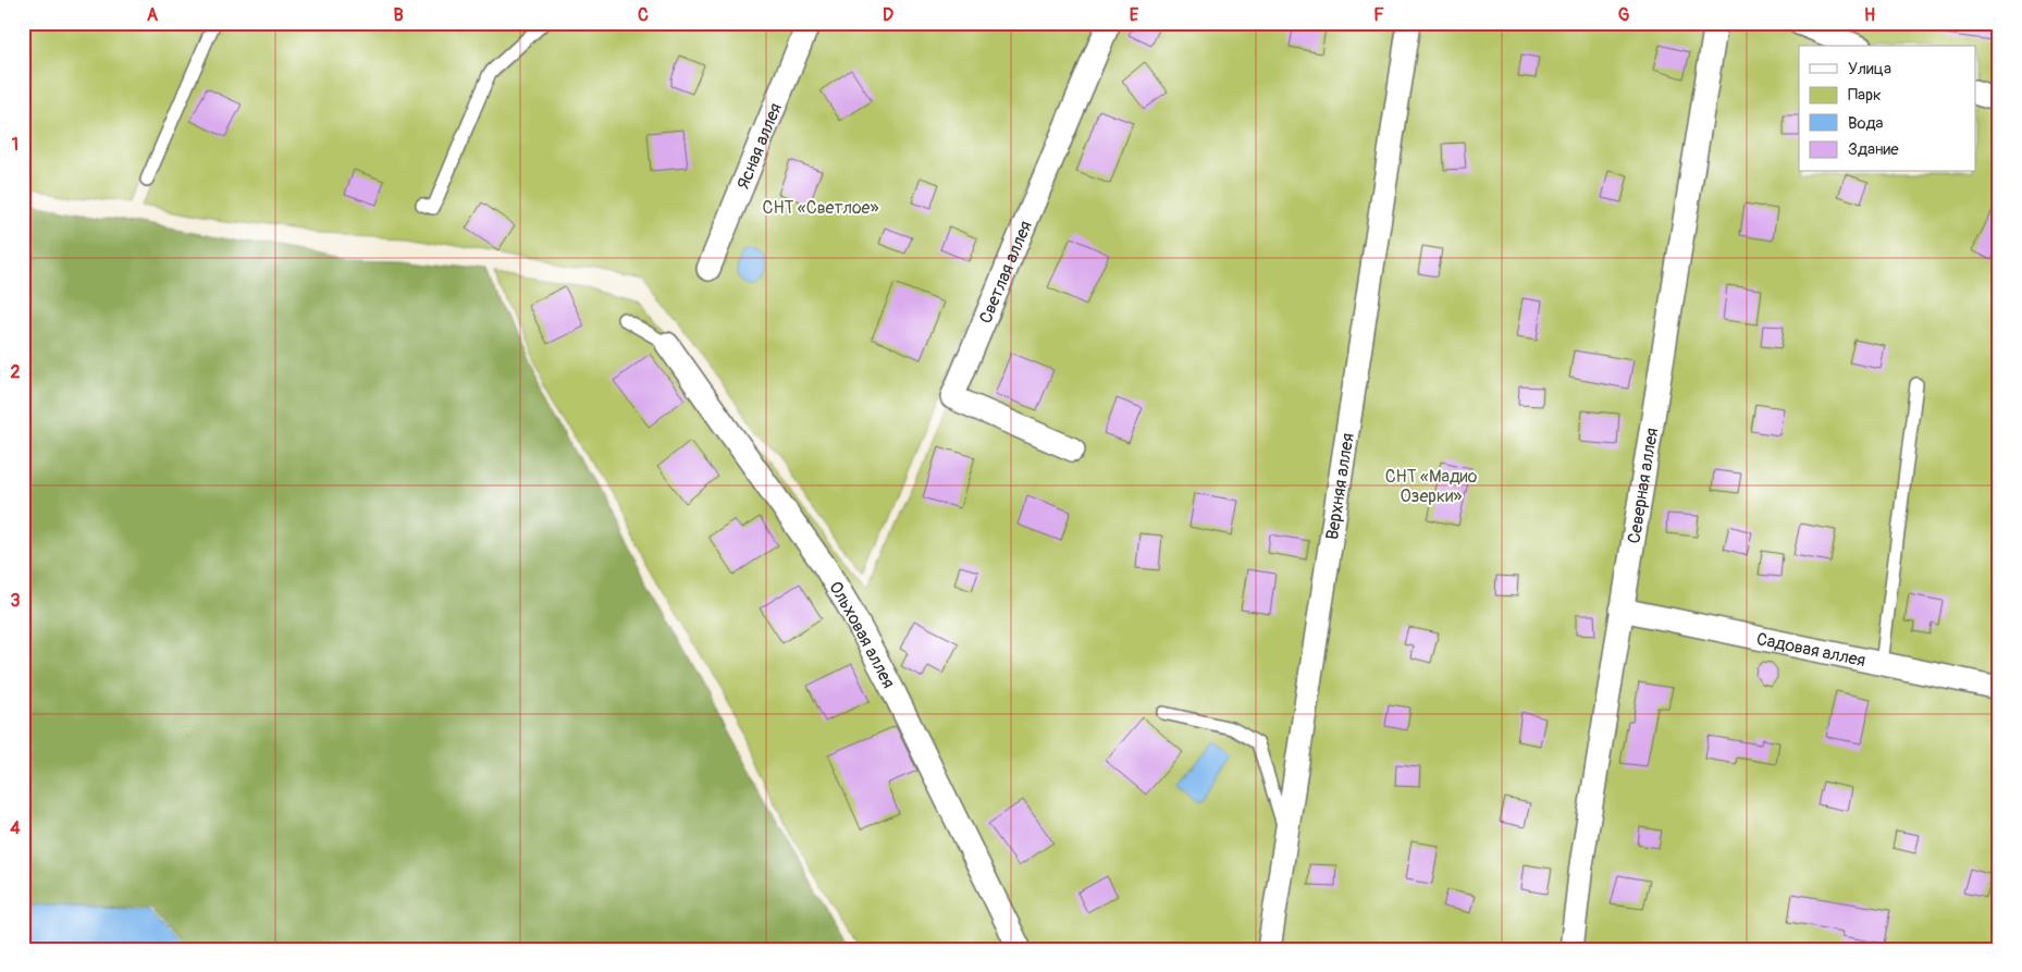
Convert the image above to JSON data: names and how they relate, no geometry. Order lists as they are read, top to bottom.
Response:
{
  "streets": {
    "street": [
      "Ясная аллея",
      "Светлая аллея",
      "Северная аллея",
      "Верхняя аллея",
      "Ольховая аллея",
      "Садовая аллея"
    ]
  },
  "crossings": [
    ["Северная аллея", "Садовая аллея"]
  ],
  "parks": ["СНТ «Светлое»", "СНТ «Мадио Озерки»"],
  "legend": [
    "Улица",
    "Парк",
    "Вода",
    "Здание"
  ],
  "grid": {
    "columns": [
      "A",
      "B",
      "C",
      "D",
      "E",
      "F",
      "G",
      "H"
    ],
    "rows": [
      "1",
      "2",
      "3",
      "4"
    ]
  }
}
